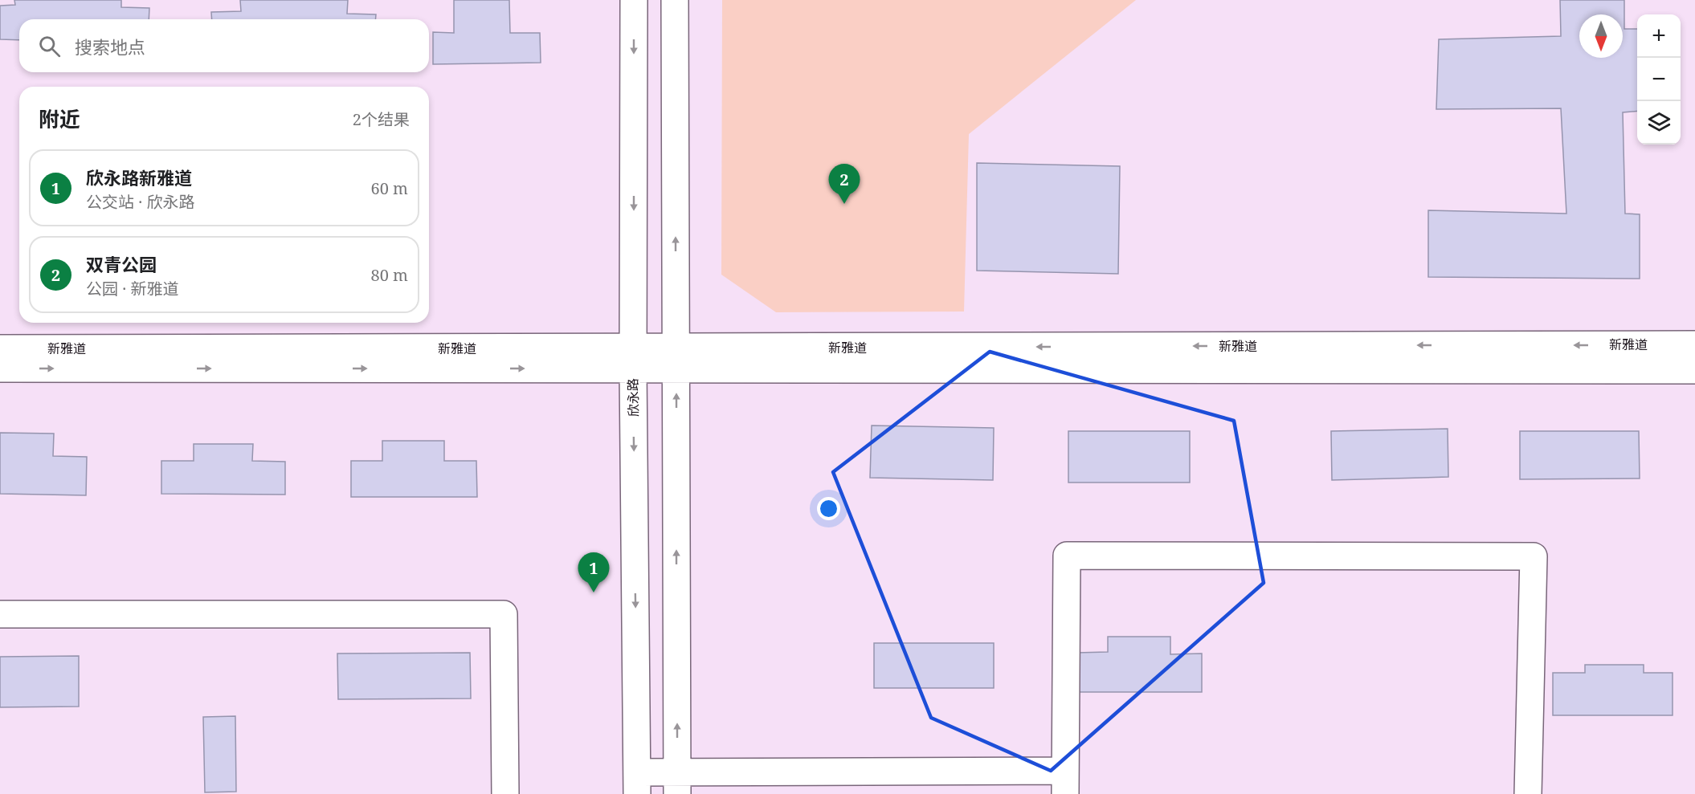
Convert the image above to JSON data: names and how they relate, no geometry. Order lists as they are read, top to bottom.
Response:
{
  "streets": {
    "street": ["新雅道", "欣永路"]
  },
  "crossings": [
    ["新雅道", "欣永路"]
  ],
  "north": "bottom",
  "page": {
    "map_buttons": ["+", "−"],
    "search": "搜索地点",
    "heading": ["附近", "2个结果"],
    "list": [
      {
        "mark": "1",
        "name": "欣永路新雅道",
        "note": "公交站 · 欣永路",
        "value": "60 m"
      },
      {
        "mark": "2",
        "name": "双青公园",
        "note": "公园 · 新雅道",
        "value": "80 m"
      }
    ],
    "pins": ["2", "1"]
  }
}
